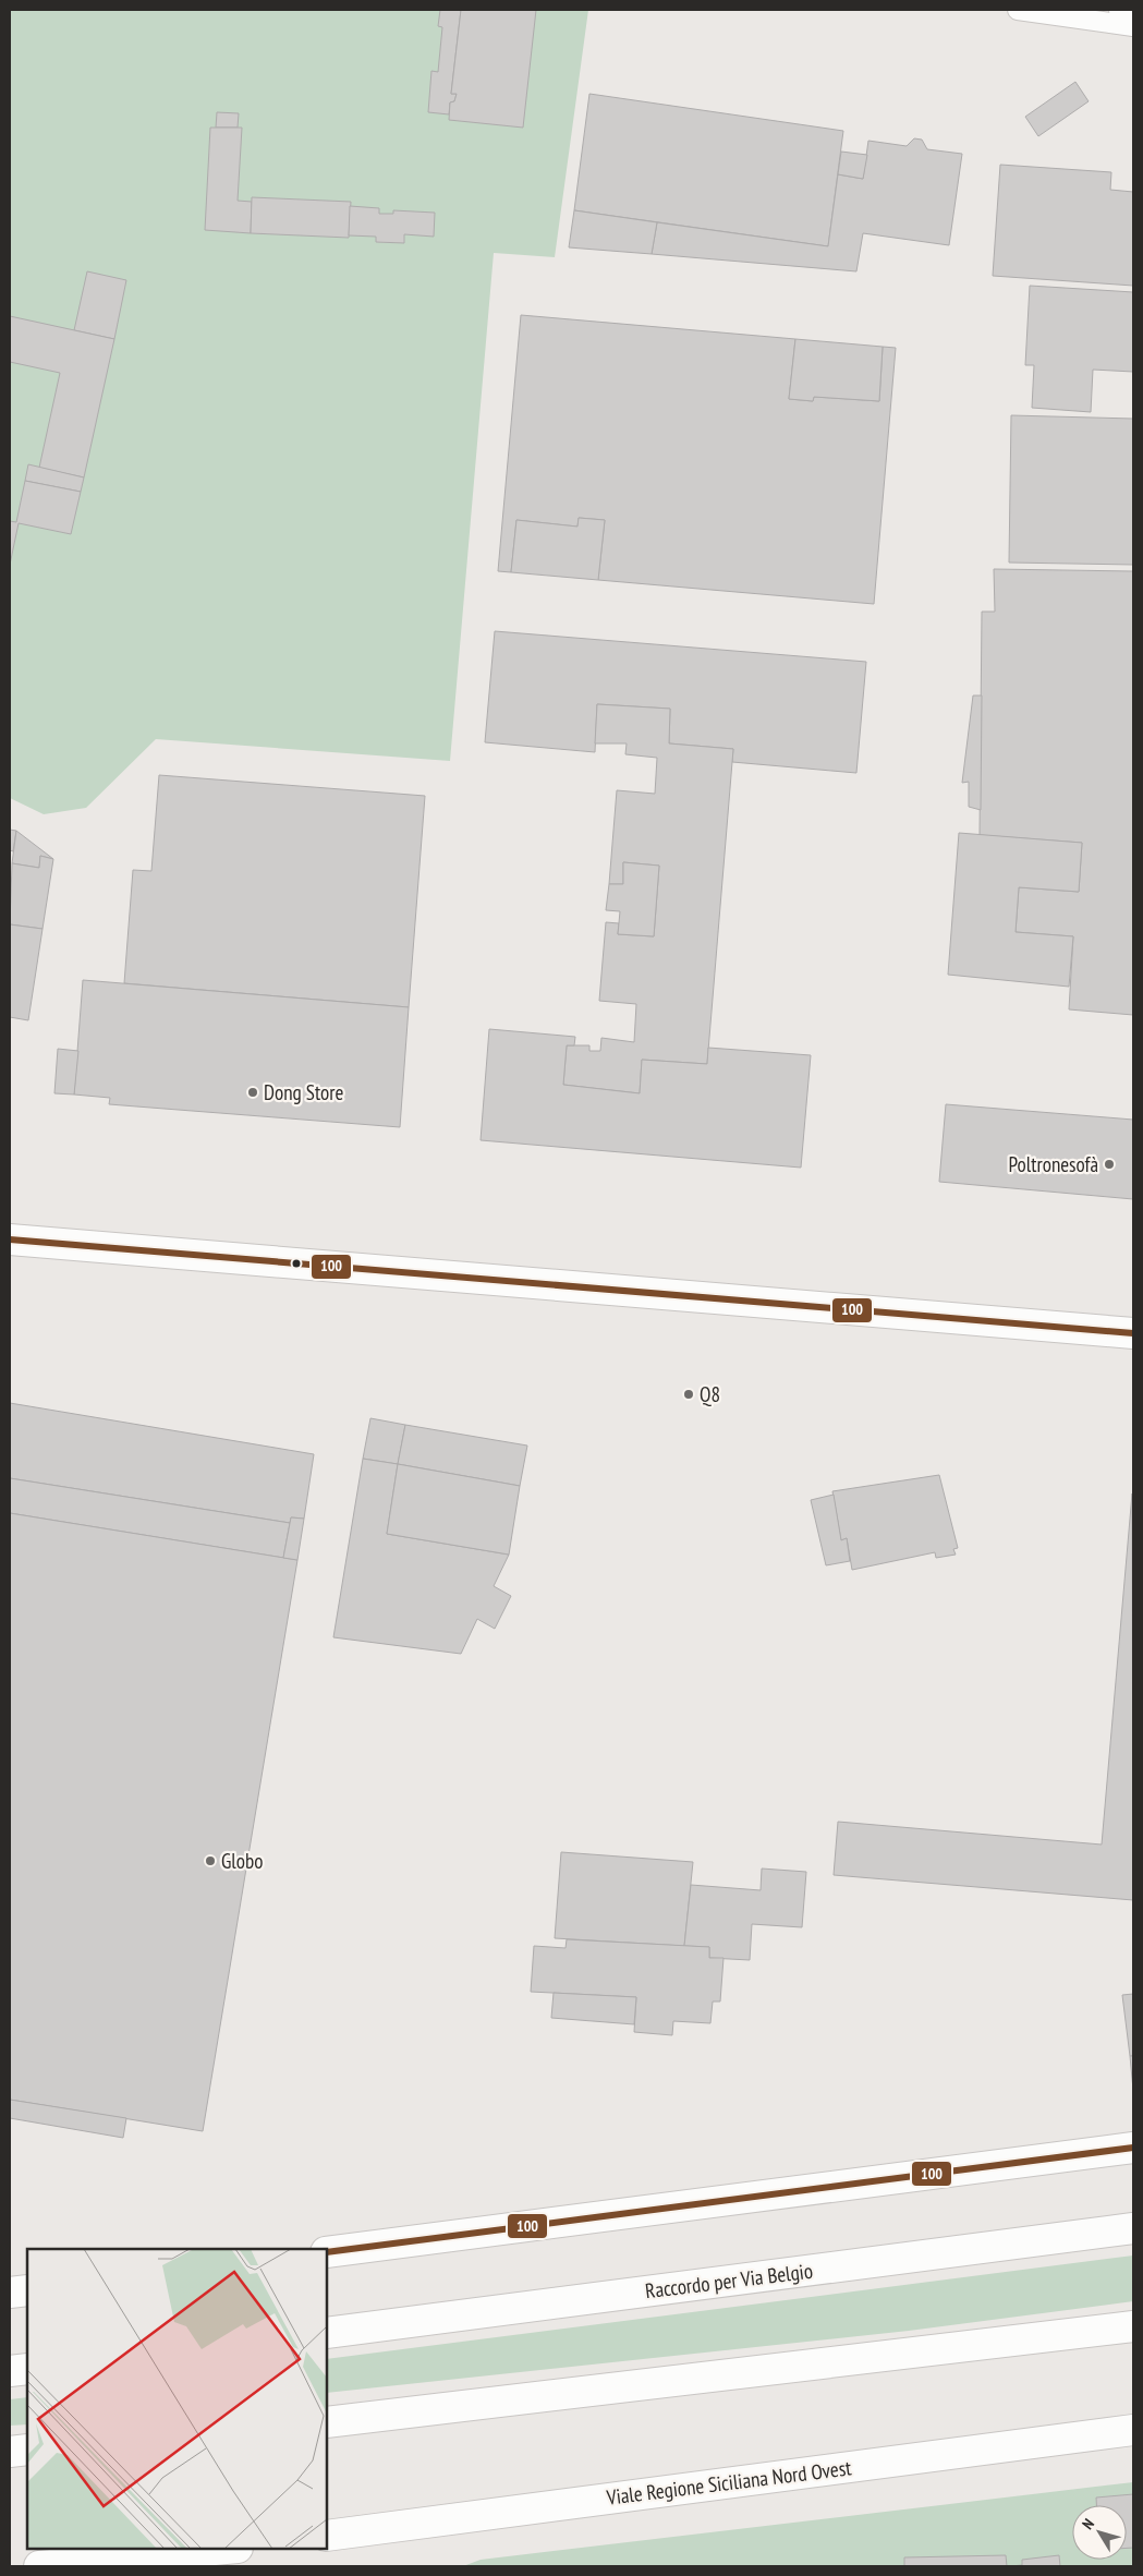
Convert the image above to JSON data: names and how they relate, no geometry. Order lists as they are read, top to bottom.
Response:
{
  "streets": {
    "main road": ["Raccordo per Via Belgio", "Viale Regione Siciliana Nord Ovest"]
  },
  "places": [
    "Dong Store",
    "Poltronesofà",
    "Q8",
    "Globo"
  ],
  "lines": ["transit line 100"],
  "north": "top left"
}
